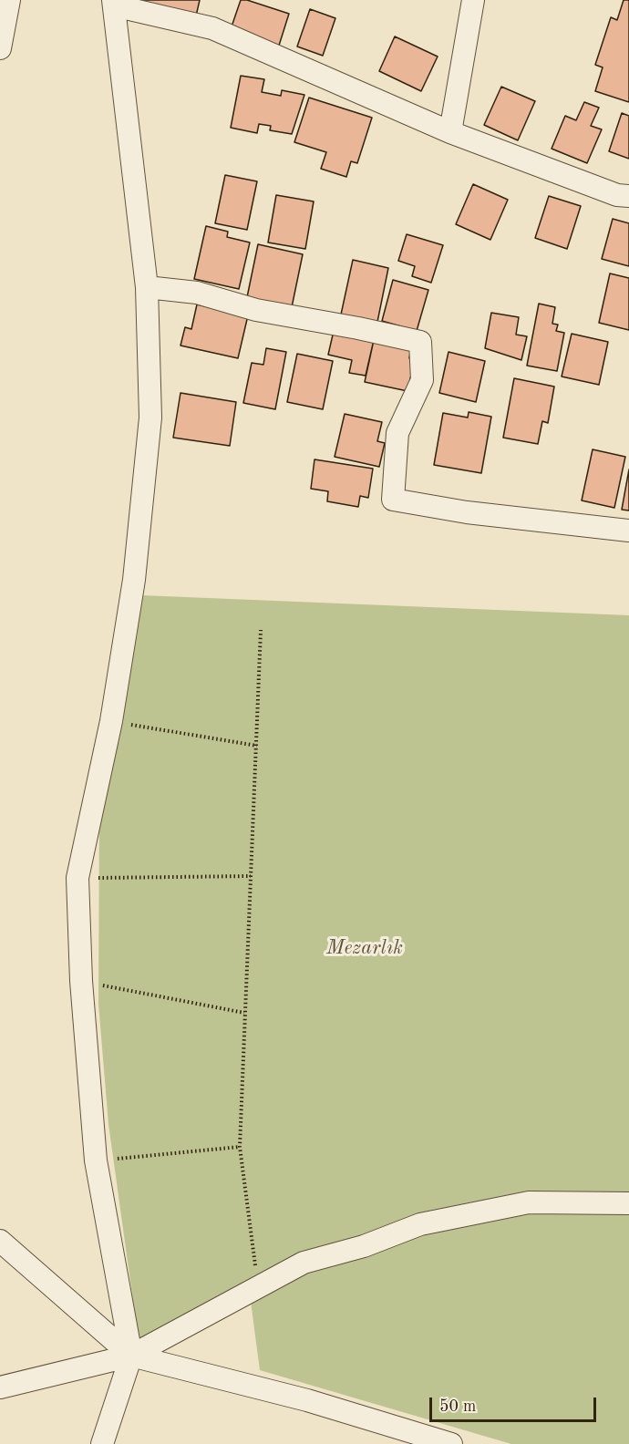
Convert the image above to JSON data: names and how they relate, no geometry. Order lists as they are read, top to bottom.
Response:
{
  "parks": ["Mezarlık"],
  "scale_bar": "50 m"
}
